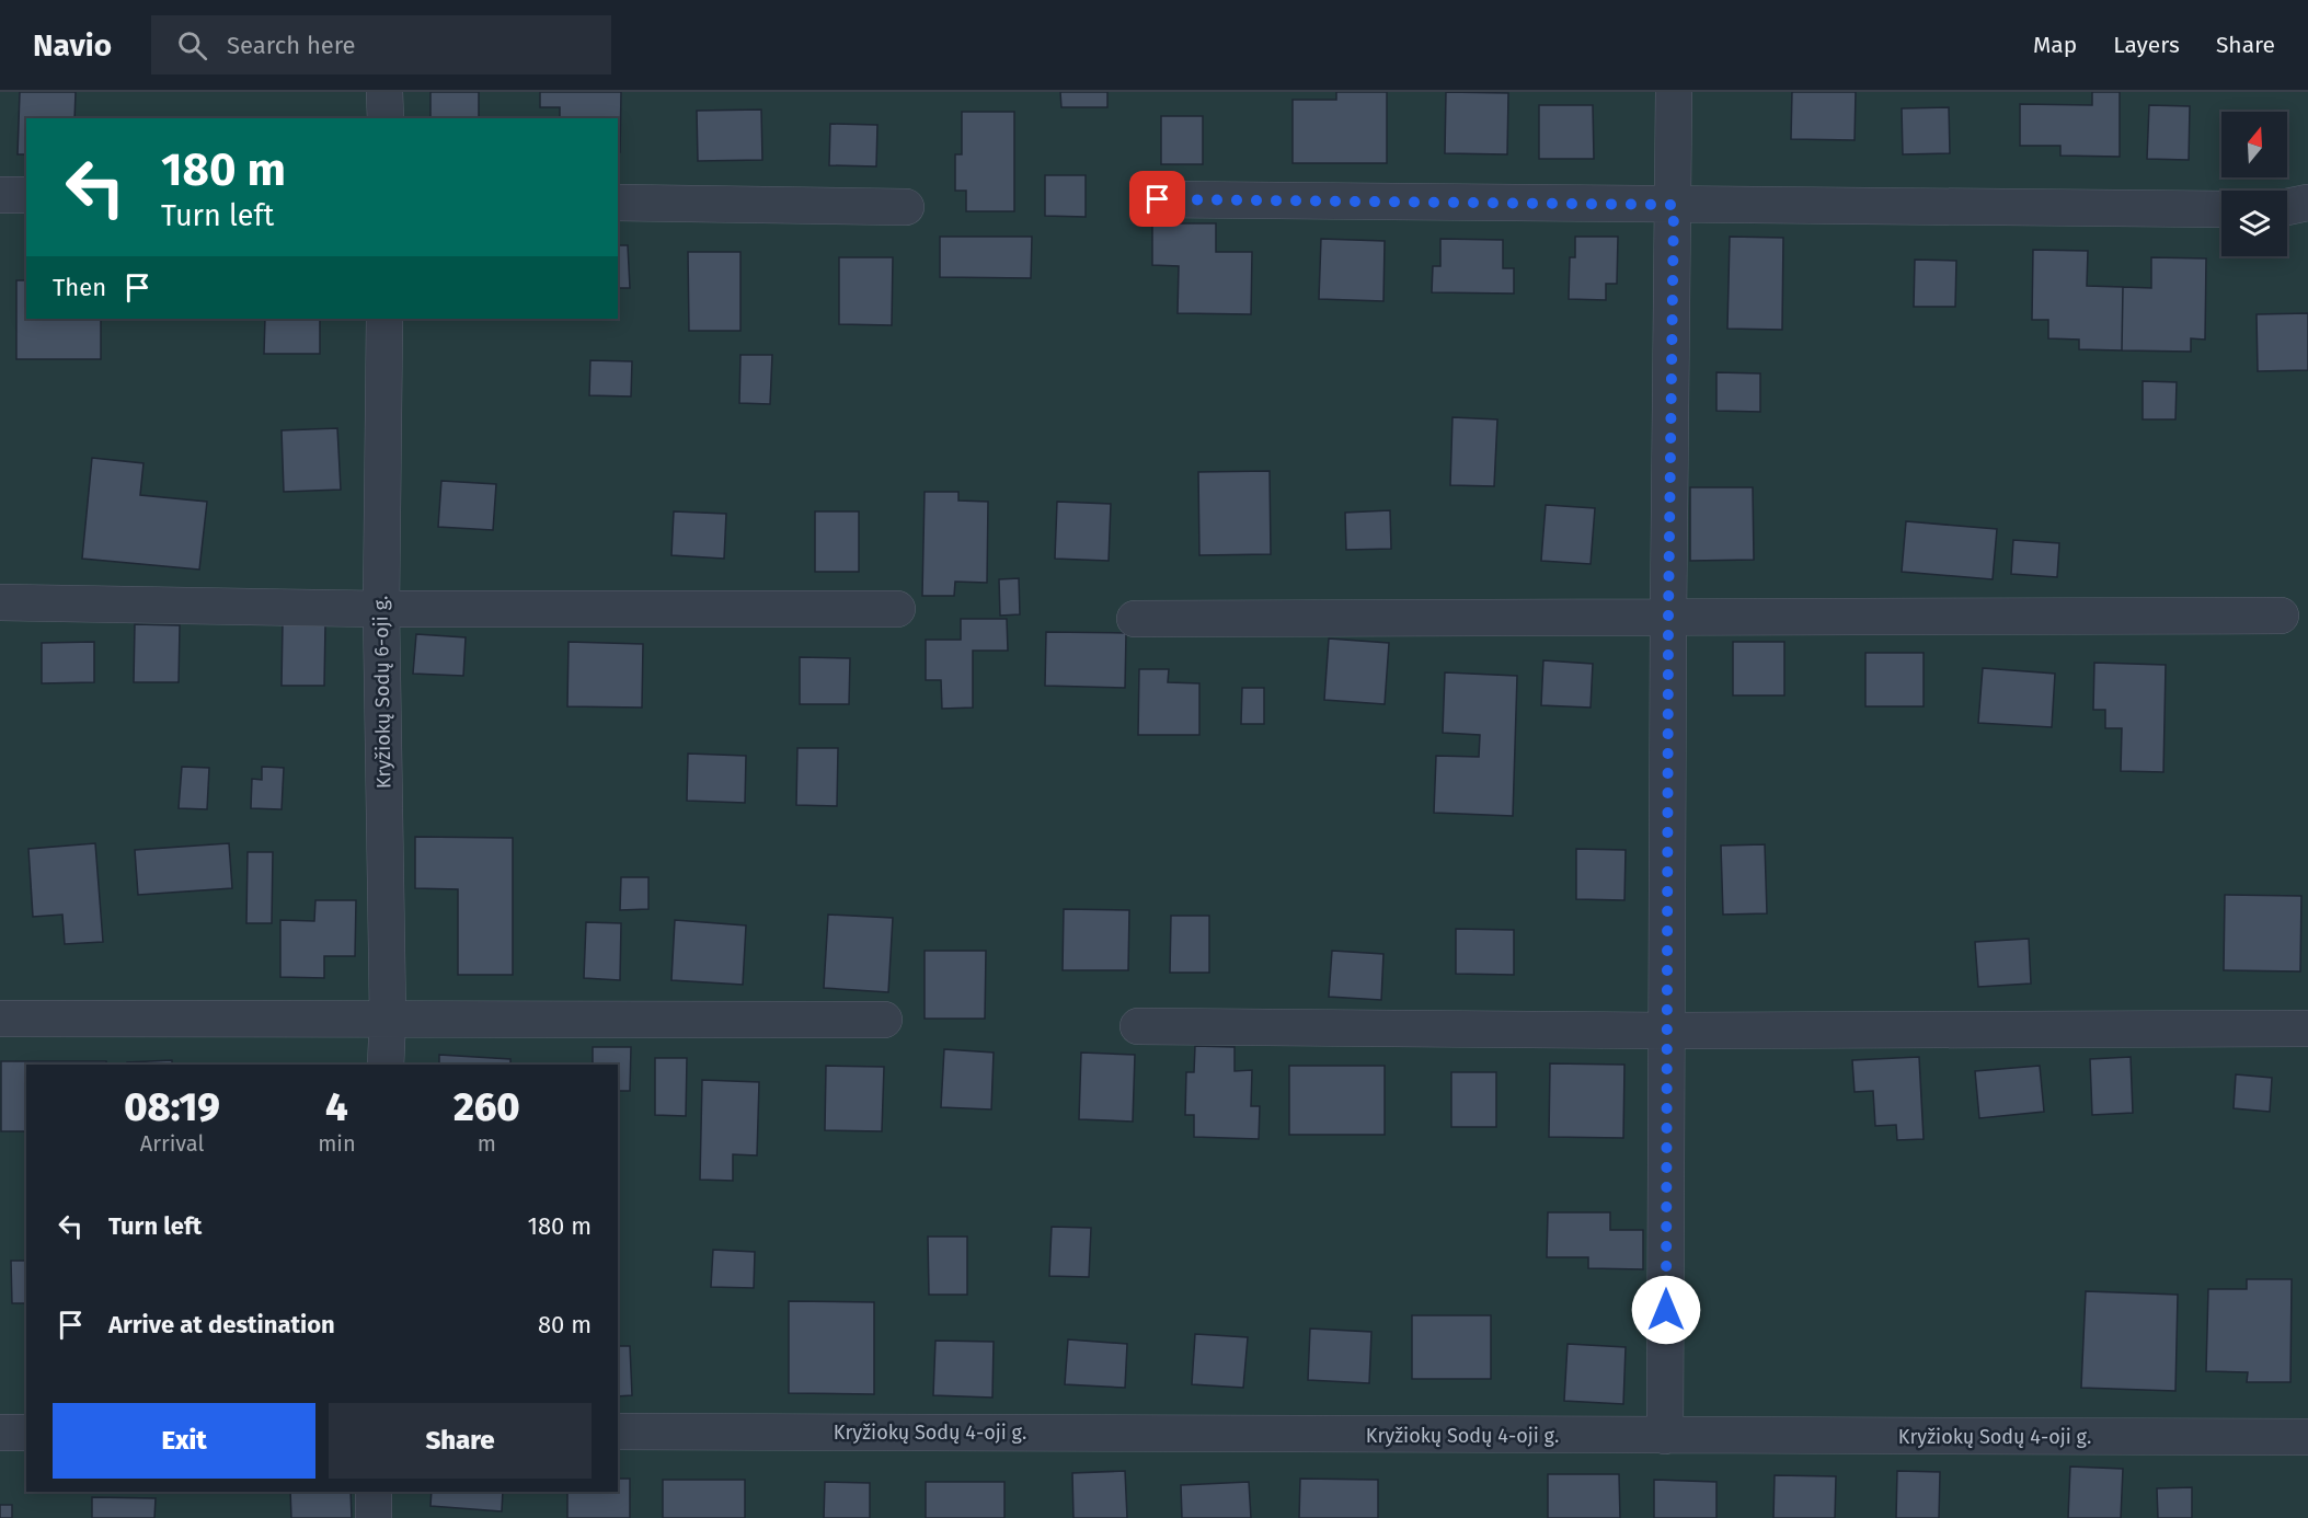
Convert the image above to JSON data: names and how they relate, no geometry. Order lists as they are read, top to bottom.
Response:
{
  "streets": {
    "street": ["Kryžiokų Sodų 6-oji g.", "Kryžiokų Sodų 4-oji g."]
  },
  "north": "top",
  "page": {
    "header": "Navio",
    "search": "Search here",
    "nav": ["Map", "Layers", "Share"],
    "turn": ["180 m", "Turn left"],
    "then": "Then",
    "eta": [
      "08:19",
      "Arrival",
      "4",
      "min",
      "260",
      "m"
    ],
    "list": [
      {
        "name": "Turn left",
        "value": "180 m"
      },
      {
        "name": "Arrive at destination",
        "value": "80 m"
      }
    ],
    "buttons": ["Exit", "Share"]
  }
}
